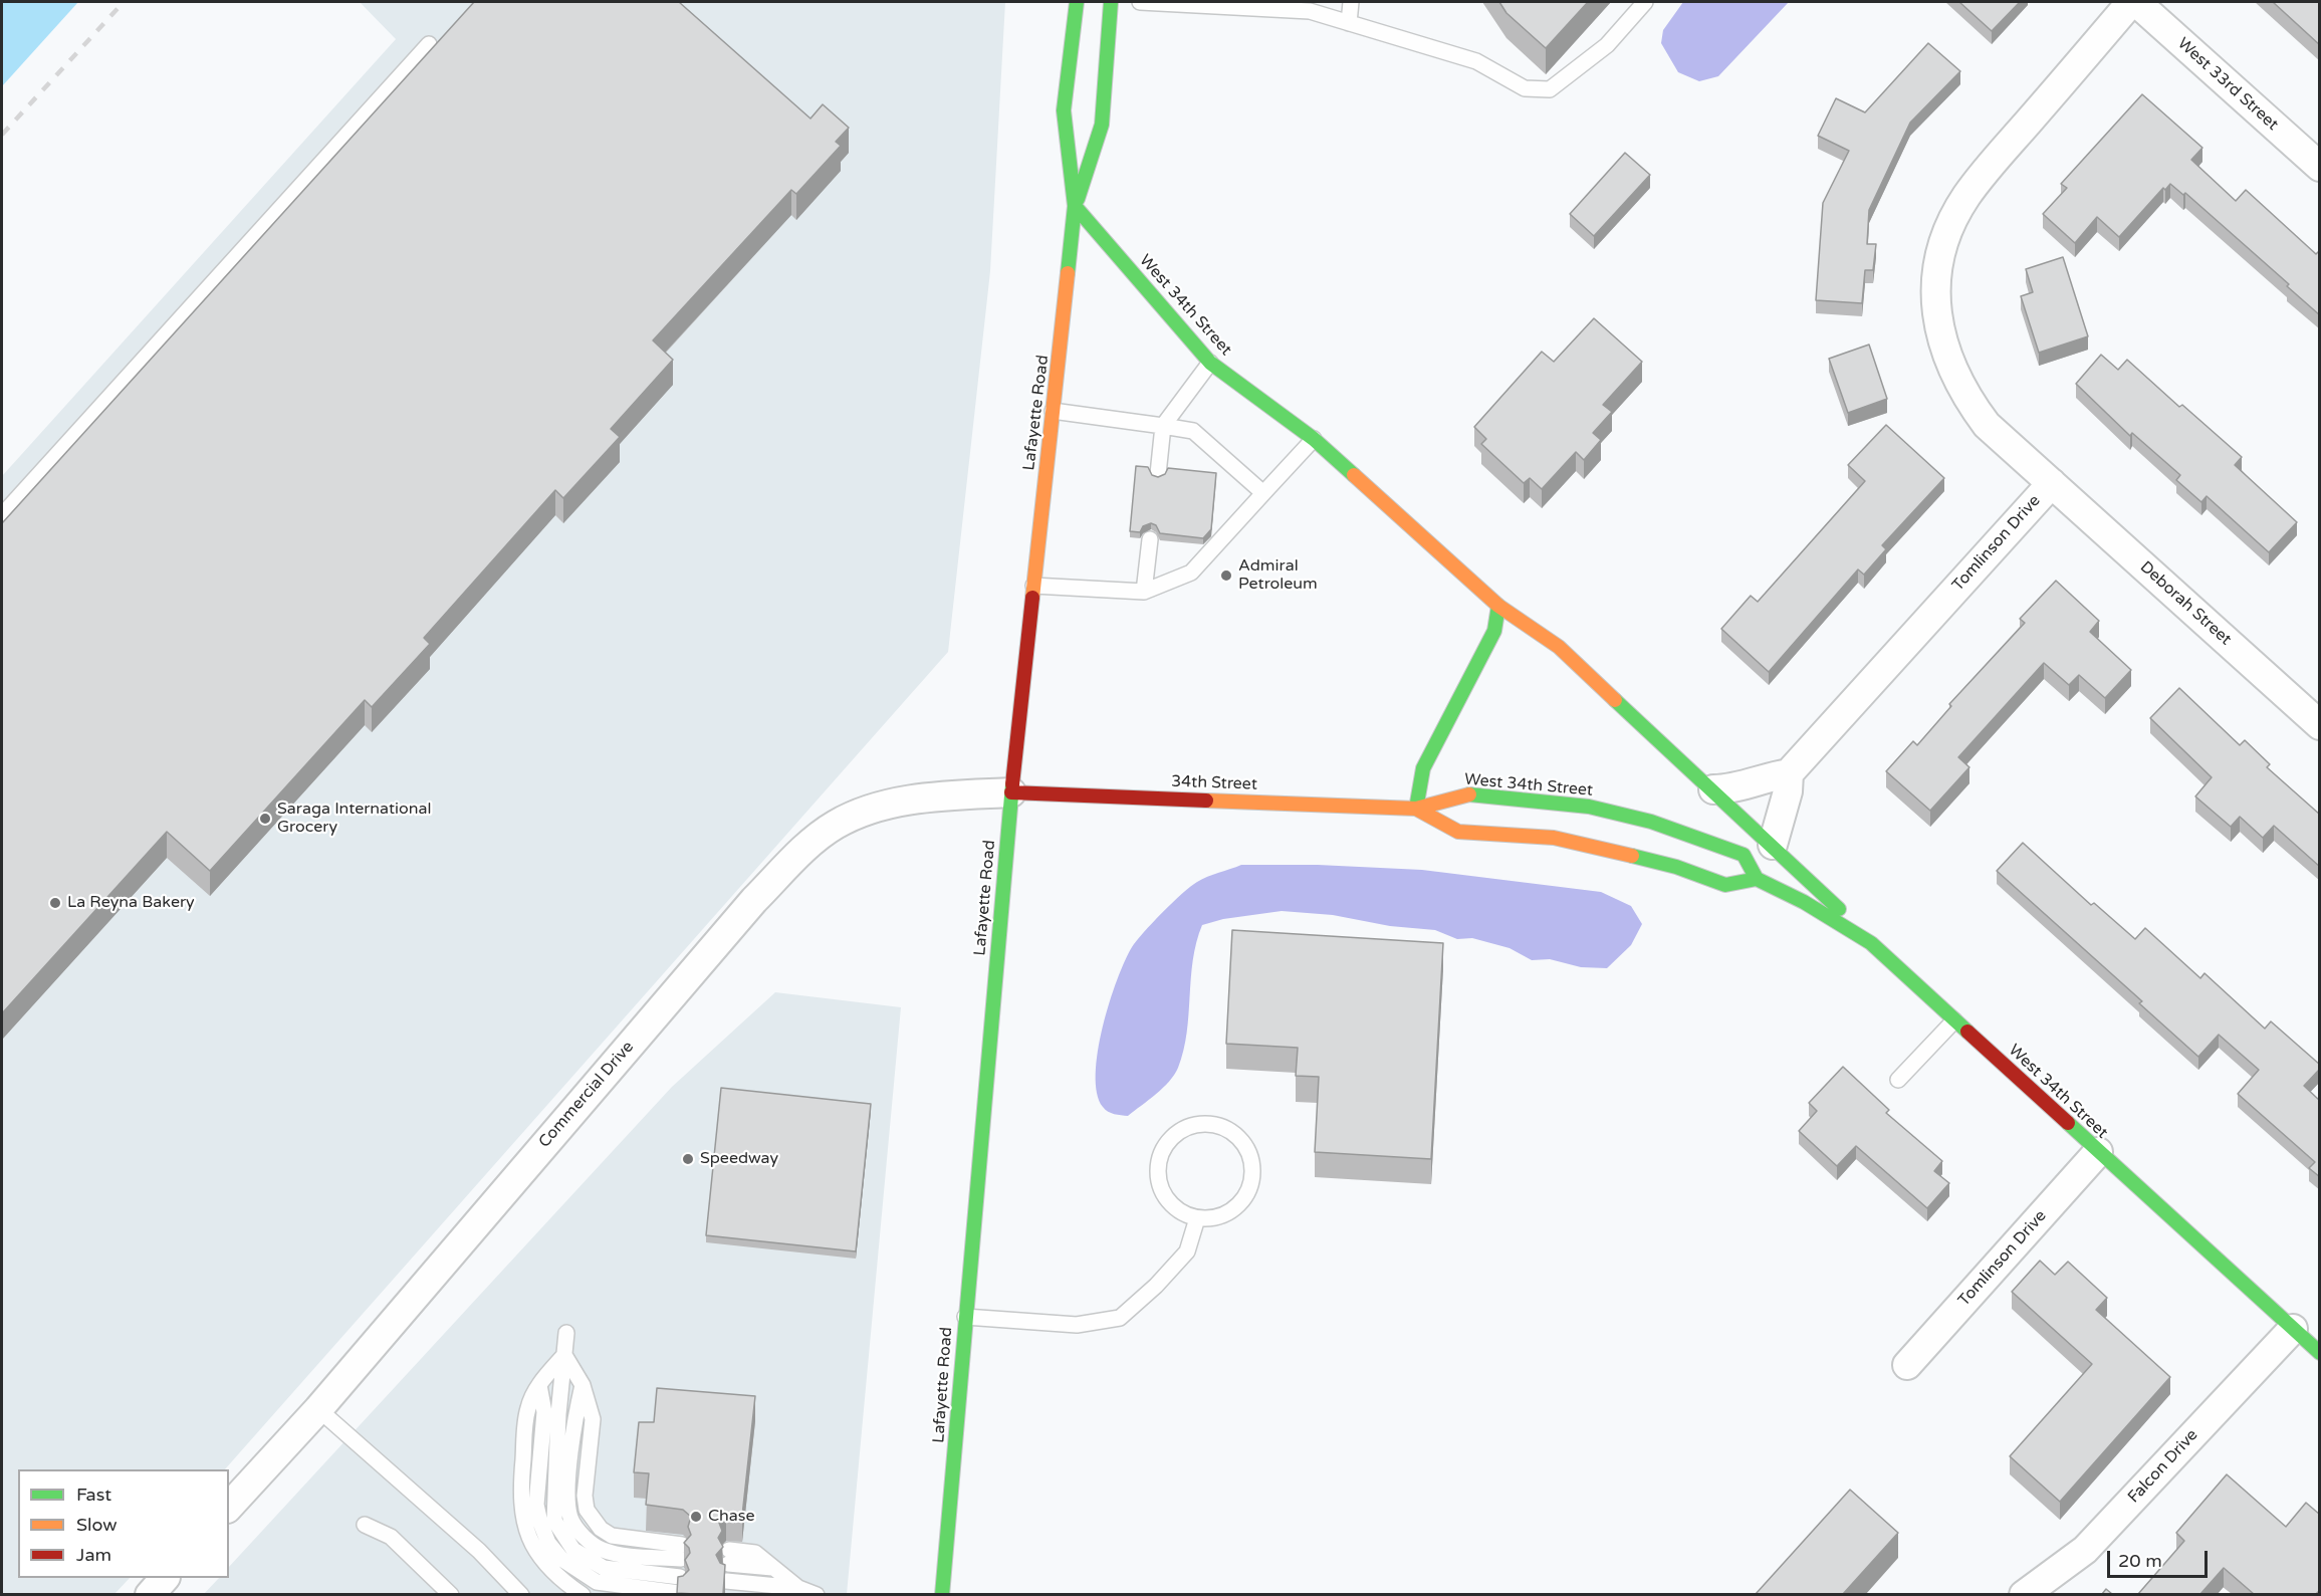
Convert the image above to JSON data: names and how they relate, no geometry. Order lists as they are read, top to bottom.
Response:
{
  "streets": {
    "street": [
      "West 33rd Street",
      "West 34th Street",
      "Lafayette Road",
      "Tomlinson Drive",
      "Deborah Street",
      "34th Street",
      "Commercial Drive",
      "Falcon Drive"
    ]
  },
  "crossings": [
    ["West 33rd Street", "Tomlinson Drive"],
    ["West 34th Street", "Lafayette Road"],
    ["West 34th Street", "Tomlinson Drive"],
    ["West 34th Street", "34th Street"],
    ["West 34th Street", "Falcon Drive"],
    ["Lafayette Road", "34th Street"],
    ["Lafayette Road", "Commercial Drive"],
    ["Tomlinson Drive", "Deborah Street"],
    ["34th Street", "Commercial Drive"]
  ],
  "places": [
    "Admiral Petroleum",
    "Saraga International Grocery",
    "La Reyna Bakery",
    "Speedway",
    "Chase"
  ],
  "legend": ["Fast", "Slow", "Jam"],
  "scale_bar": "20 m"
}
